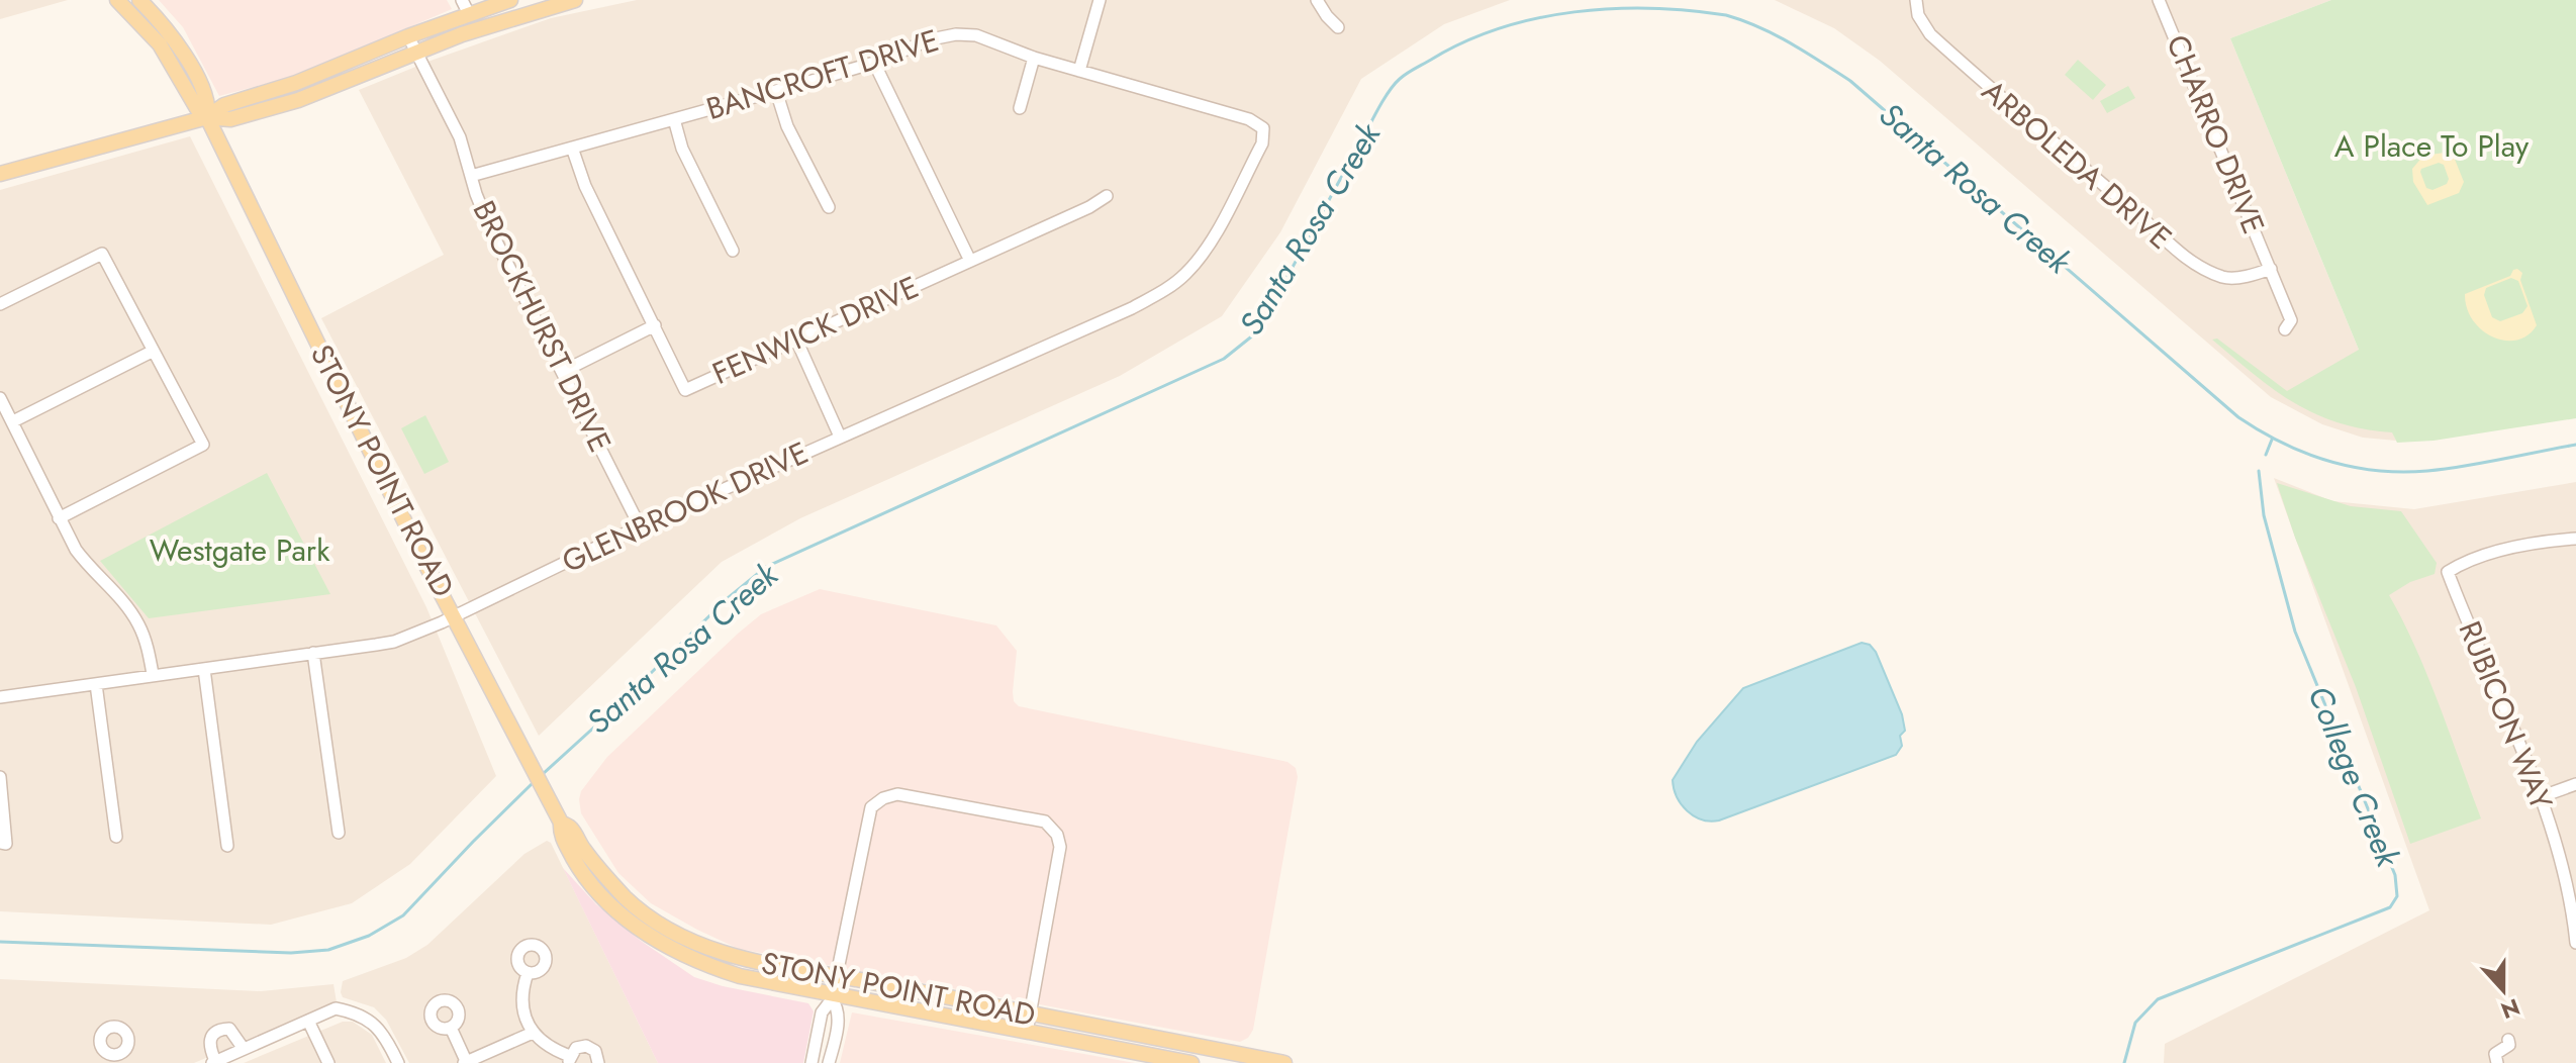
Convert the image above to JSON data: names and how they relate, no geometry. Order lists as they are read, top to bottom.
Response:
{
  "streets": {
    "main road": ["STONY POINT ROAD"],
    "street": [
      "BANCROFT DRIVE",
      "CHARRO DRIVE",
      "ARBOLEDA DRIVE",
      "BROCKHURST DRIVE",
      "FENWICK DRIVE",
      "GLENBROOK DRIVE",
      "RUBICON WAY"
    ]
  },
  "crossings": [
    ["BANCROFT DRIVE", "BROCKHURST DRIVE"],
    ["BANCROFT DRIVE", "FENWICK DRIVE"],
    ["BANCROFT DRIVE", "GLENBROOK DRIVE"],
    ["CHARRO DRIVE", "ARBOLEDA DRIVE"],
    ["BROCKHURST DRIVE", "GLENBROOK DRIVE"],
    ["STONY POINT ROAD", "GLENBROOK DRIVE"]
  ],
  "water": ["Santa Rosa Creek", "College Creek"],
  "parks": ["A Place To Play", "Westgate Park"],
  "north": "bottom"
}
